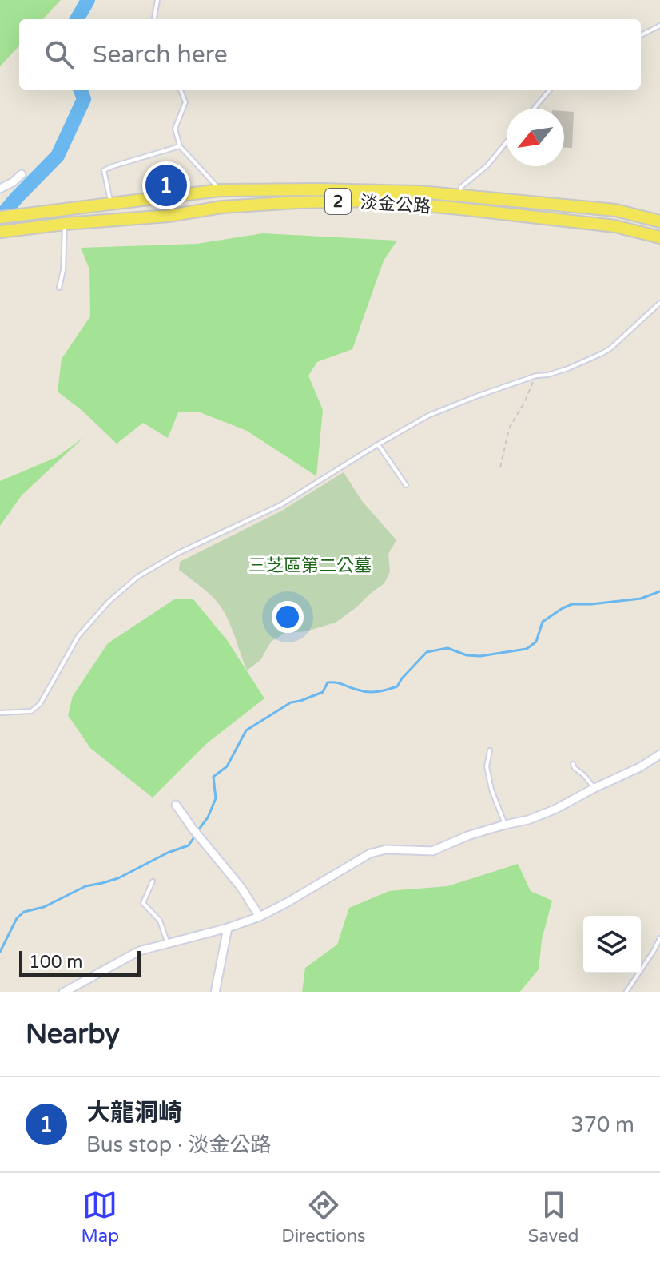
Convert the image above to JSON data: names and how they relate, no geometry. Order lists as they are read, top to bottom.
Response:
{
  "streets": {
    "main road": ["2", "淡金公路"]
  },
  "parks": ["三芝區第二公墓"],
  "scale_bar": "100 m",
  "north": "bottom left",
  "page": {
    "search": "Search here",
    "pins": "1",
    "scale": "100 m",
    "heading": "Nearby",
    "list": [
      {
        "mark": "1",
        "name": "大龍洞崎",
        "note": "Bus stop · 淡金公路",
        "value": "370 m"
      }
    ],
    "nav": ["Map", "Directions", "Saved"]
  }
}
